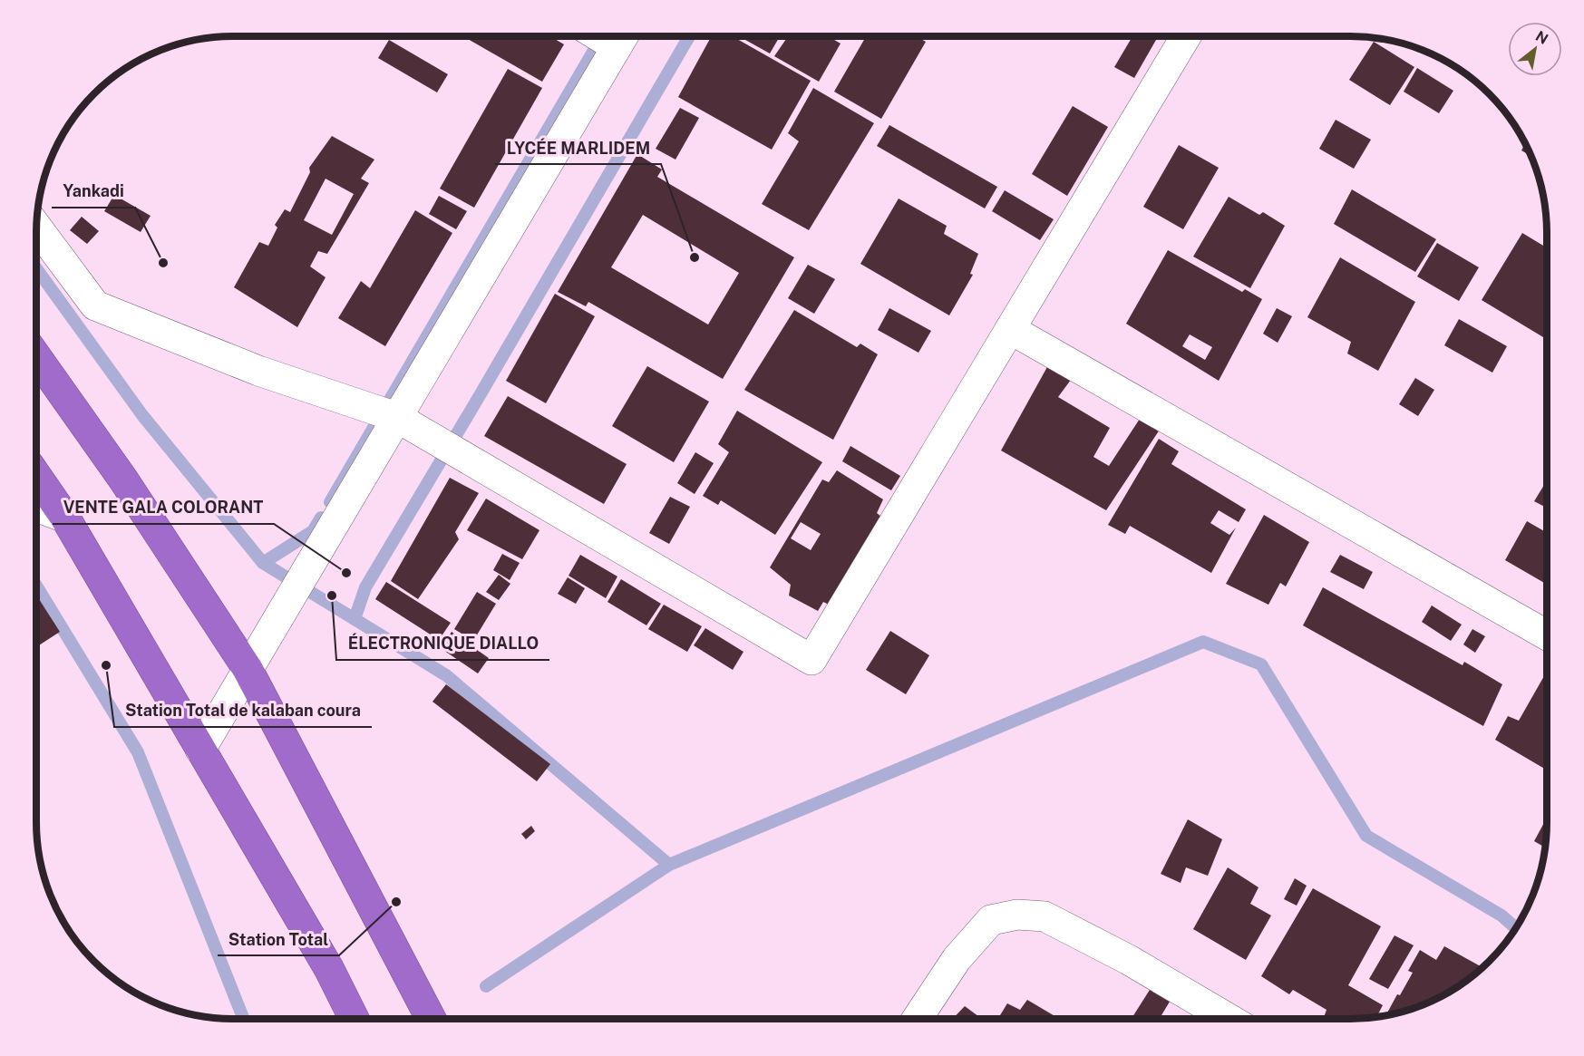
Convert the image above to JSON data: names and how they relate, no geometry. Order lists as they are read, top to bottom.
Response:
{
  "places": [
    "LYCÉE MARLIDEM",
    "Yankadi",
    "VENTE GALA COLORANT",
    "ÉLECTRONIQUE DIALLO",
    "Station Total de kalaban coura",
    "Station Total"
  ],
  "north": "top right"
}
